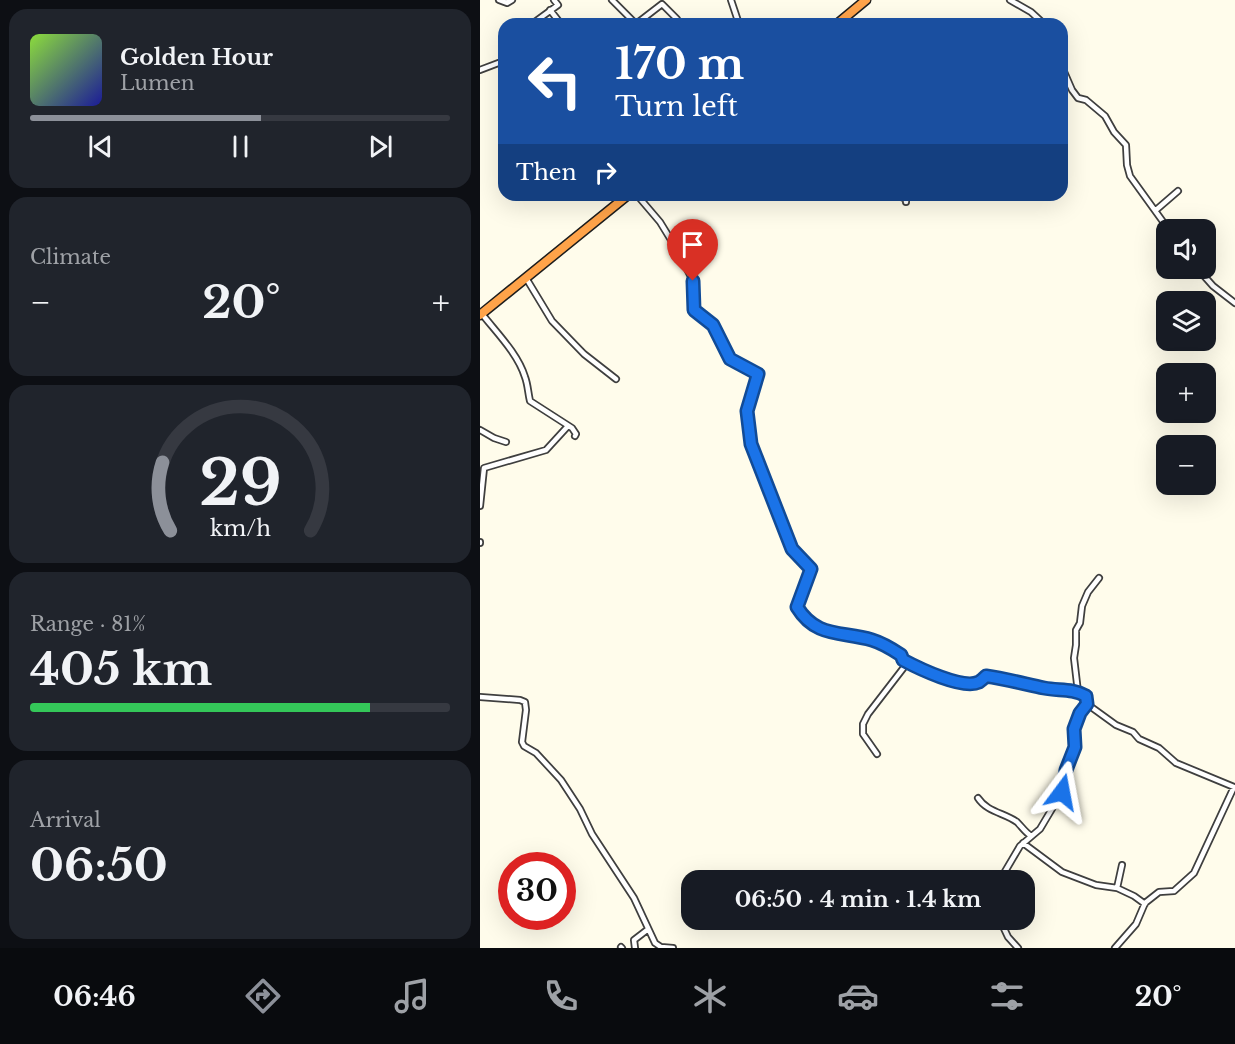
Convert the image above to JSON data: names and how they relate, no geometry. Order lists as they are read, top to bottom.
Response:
{
  "page": {
    "turn": ["170 m", "Turn left"],
    "song": ["Golden Hour", "Lumen"],
    "then": "Then",
    "tile": [
      "Climate",
      ["Range · 81%", "405 km"],
      ["Arrival", "06:50"]
    ],
    "map_buttons": ["+", "−"],
    "heat": ["−", "20°", "+"],
    "limit": "30",
    "trip": "06:50 · 4 min · 1.4 km",
    "tabs": ["06:46", "20°"],
    "gauge": ["29", "km/h"]
  }
}
